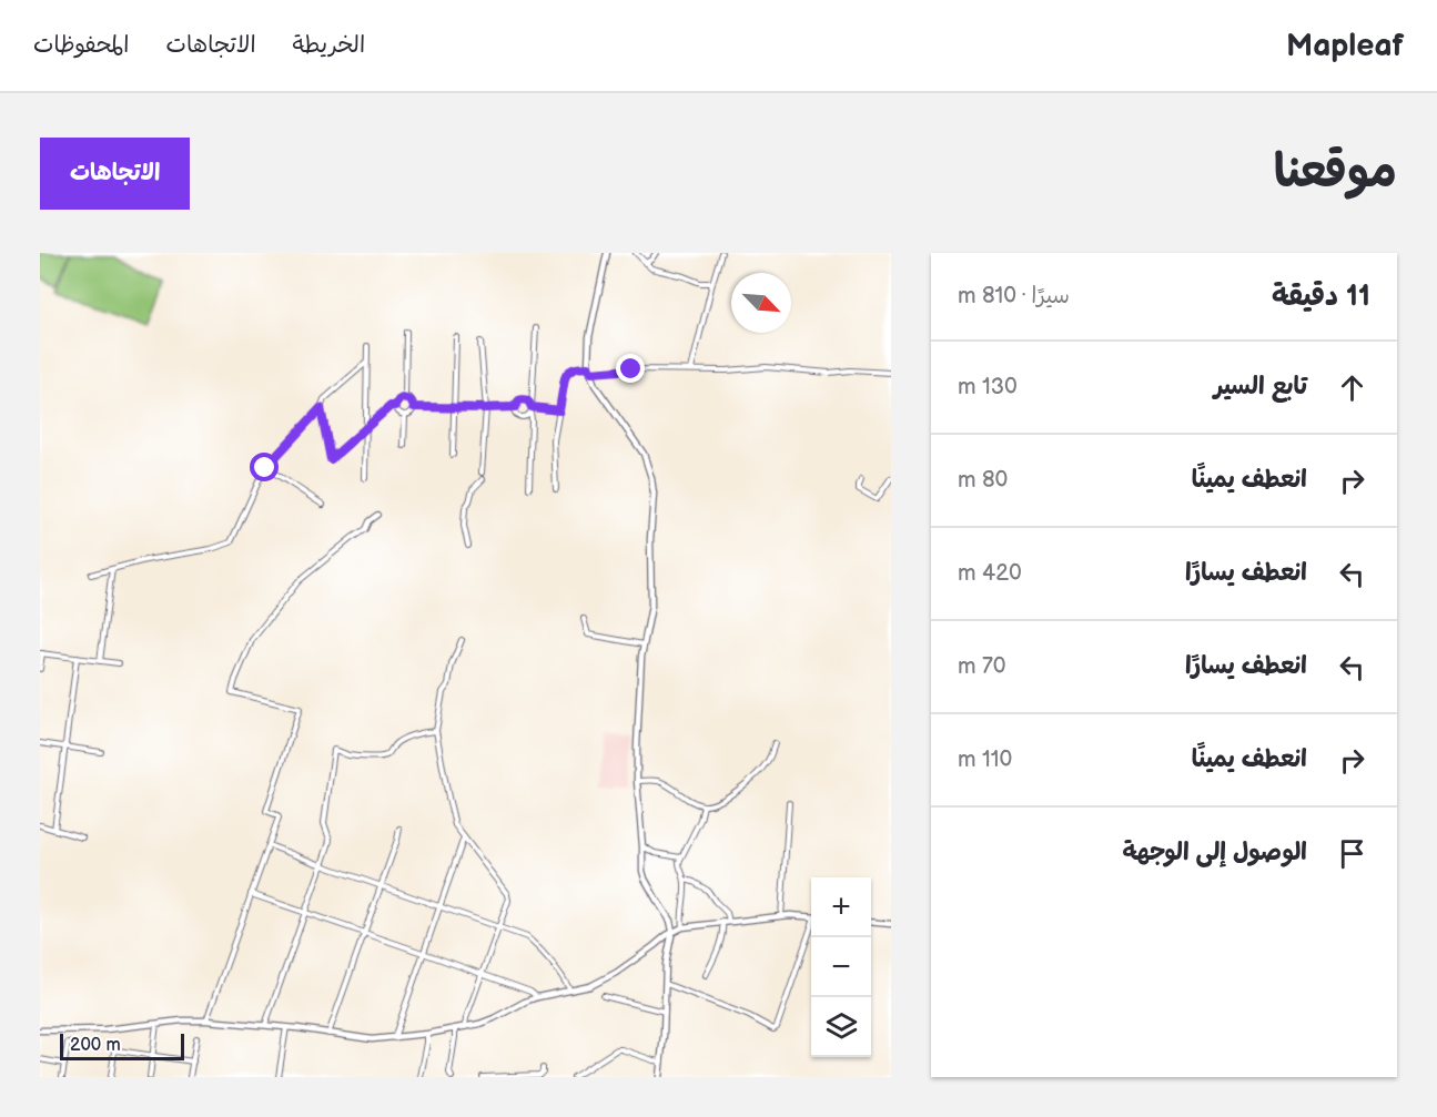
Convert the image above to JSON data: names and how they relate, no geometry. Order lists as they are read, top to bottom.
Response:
{
  "scale_bar": "200 m",
  "north": "bottom right",
  "page": {
    "header": "Mapleaf",
    "nav": ["الخريطة", "الاتجاهات", "المحفوظات"],
    "title": "موقعنا",
    "buttons": "الاتجاهات",
    "heading": ["11 دقيقة", "سيرًا · 810 m"],
    "list": [
      ["تابع السير", "130 m"],
      ["انعطف يمينًا", "80 m"],
      ["انعطف يسارًا", "420 m"],
      ["انعطف يسارًا", "70 m"],
      ["انعطف يمينًا", "110 m"],
      "الوصول إلى الوجهة"
    ],
    "map_buttons": ["+", "−"],
    "scale": "200 m"
  }
}
